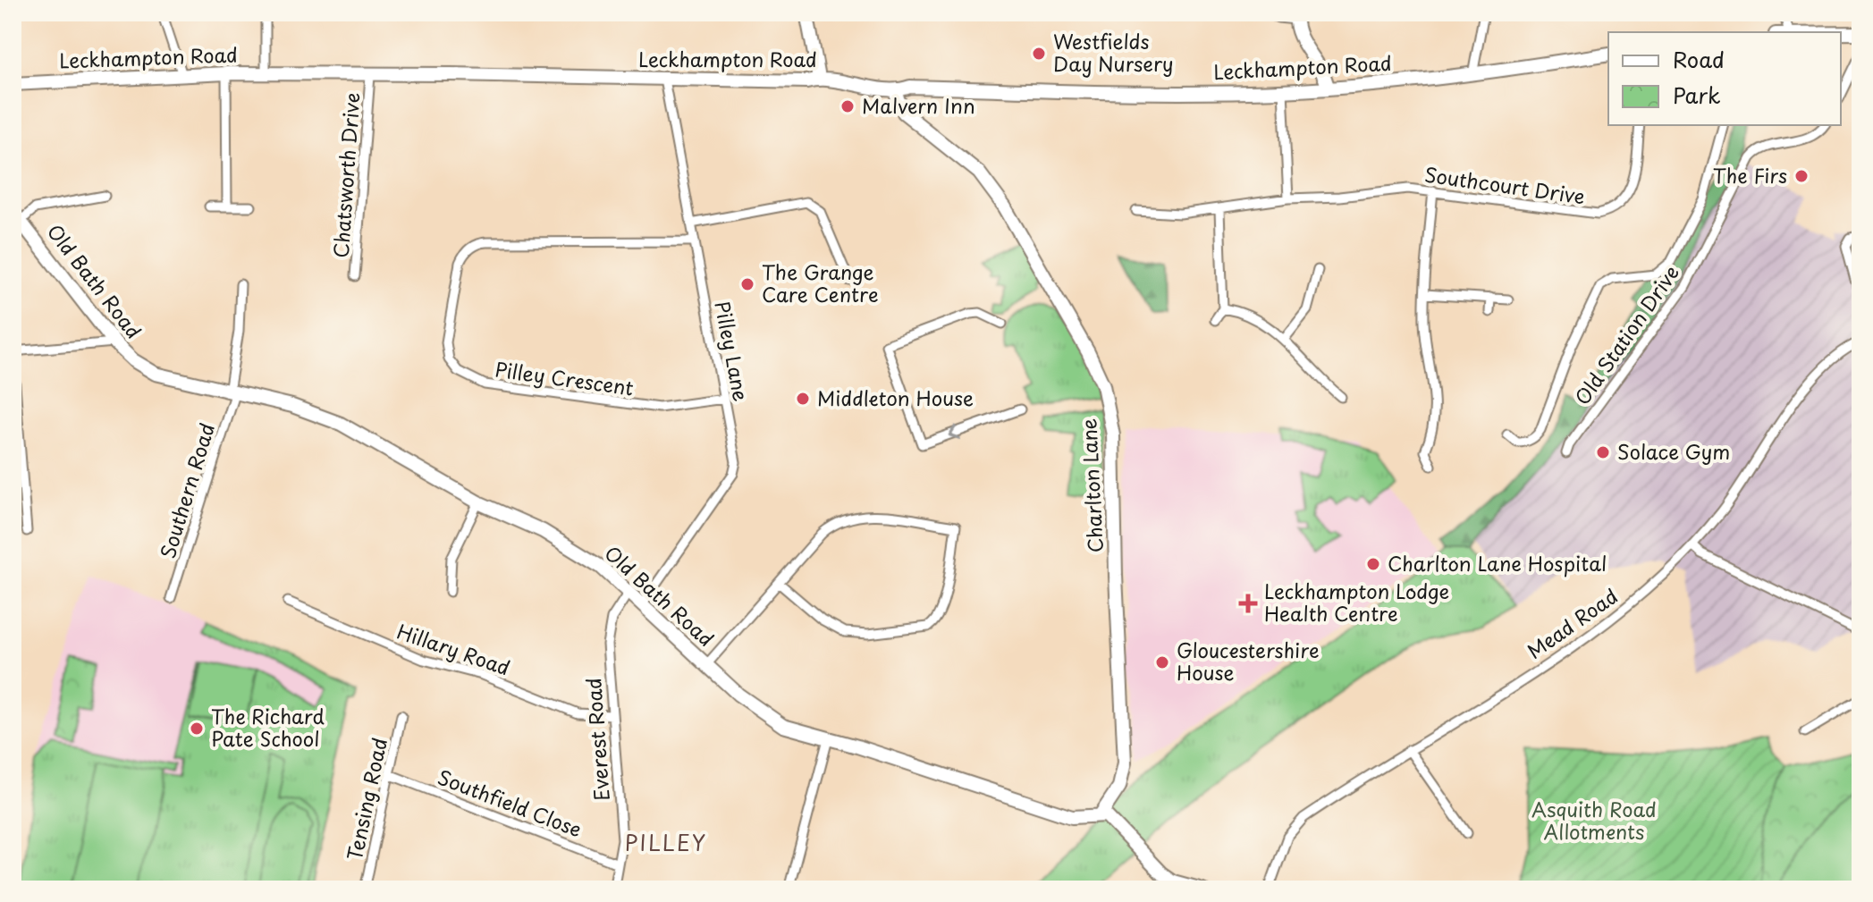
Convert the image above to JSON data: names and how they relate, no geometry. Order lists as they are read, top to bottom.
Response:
{
  "streets": {
    "street": [
      "Leckhampton Road",
      "Chatsworth Drive",
      "Southcourt Drive",
      "Old Bath Road",
      "Old Station Drive",
      "Pilley Lane",
      "Pilley Crescent",
      "Charlton Lane",
      "Southern Road",
      "Mead Road",
      "Hillary Road",
      "Everest Road",
      "Tensing Road",
      "Southfield Close"
    ]
  },
  "crossings": [
    ["Leckhampton Road", "Chatsworth Drive"],
    ["Leckhampton Road", "Pilley Lane"],
    ["Leckhampton Road", "Charlton Lane"],
    ["Old Bath Road", "Pilley Lane"],
    ["Old Bath Road", "Charlton Lane"],
    ["Old Bath Road", "Southern Road"],
    ["Old Bath Road", "Everest Road"],
    ["Pilley Lane", "Pilley Crescent"],
    ["Hillary Road", "Everest Road"],
    ["Everest Road", "Southfield Close"],
    ["Tensing Road", "Southfield Close"]
  ],
  "districts": ["PILLEY"],
  "parks": ["Asquith Road Allotments"],
  "places": {
    "other": [
      "Westfields Day Nursery",
      "Malvern Inn",
      "The Firs",
      "The Grange Care Centre",
      "Middleton House",
      "Solace Gym",
      "Charlton Lane Hospital",
      "Gloucestershire House",
      "The Richard Pate School"
    ],
    "health": ["Leckhampton Lodge Health Centre"]
  },
  "legend": ["Road", "Park"]
}
